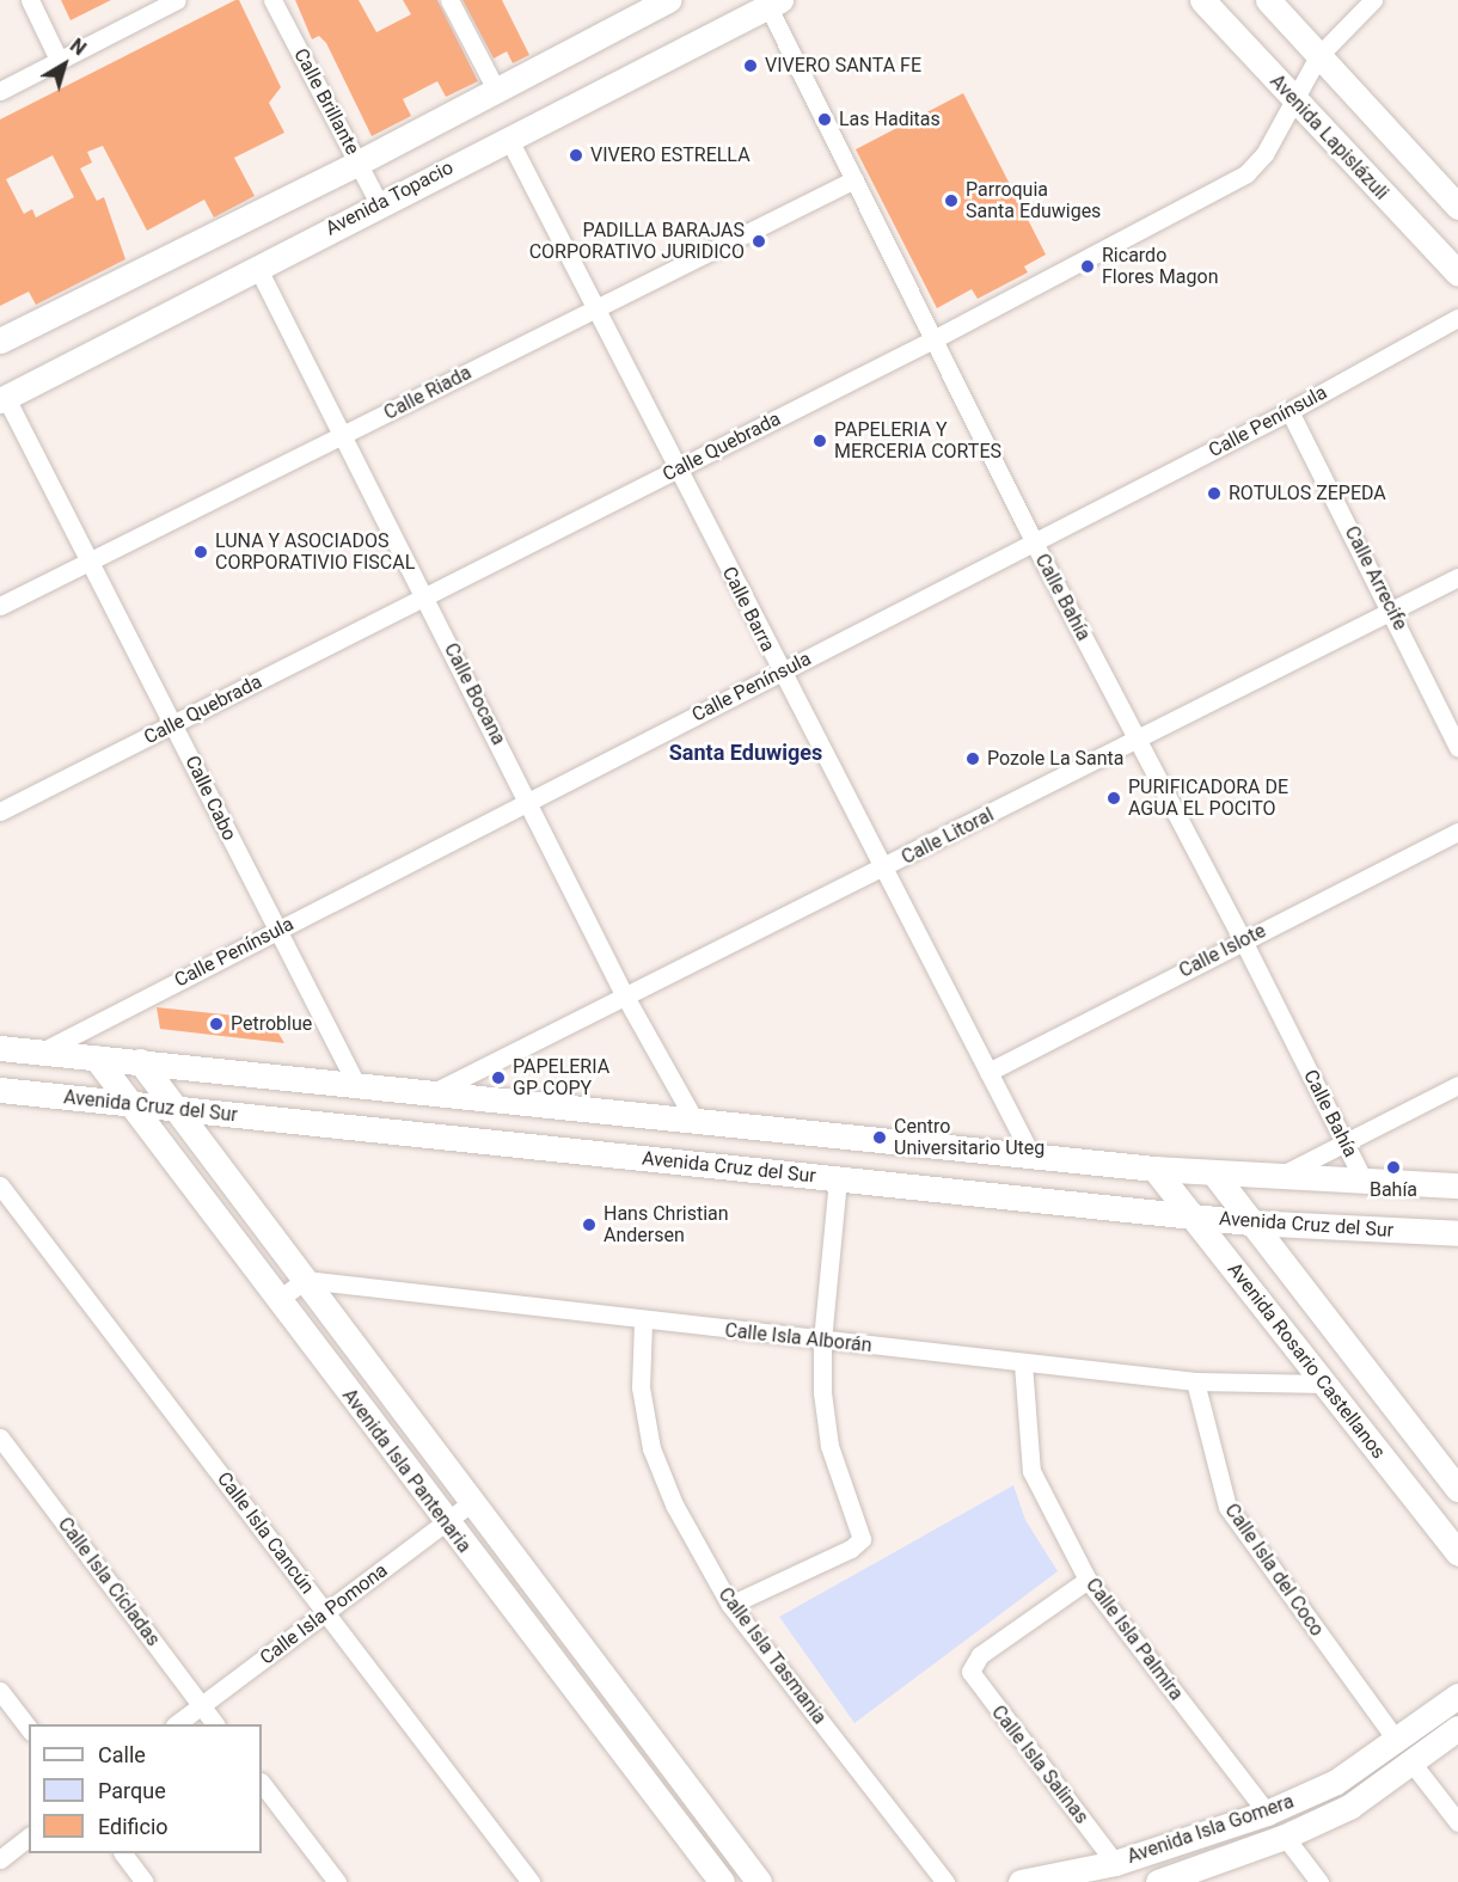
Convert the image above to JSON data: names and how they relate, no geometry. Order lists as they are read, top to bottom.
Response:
{
  "streets": {
    "street": [
      "Calle Brillante",
      "Avenida Lapislázuli",
      "Avenida Topacio",
      "Calle Riada",
      "Calle Península",
      "Calle Quebrada",
      "Calle Arrecife",
      "Calle Bahía",
      "Calle Barra",
      "Calle Bocana",
      "Calle Cabo",
      "Calle Litoral",
      "Calle Islote",
      "Avenida Cruz del Sur",
      "Calle Isla Alborán",
      "Avenida Rosario Castellanos",
      "Avenida Isla Pantenaria",
      "Calle Isla Cancún",
      "Calle Isla del Coco",
      "Calle Isla Cícladas",
      "Calle Isla Pomona",
      "Calle Isla Palmira",
      "Calle Isla Tasmania",
      "Calle Isla Salinas",
      "Avenida Isla Gomera"
    ]
  },
  "crossings": [
    ["Calle Brillante", "Avenida Topacio"],
    ["Avenida Lapislázuli", "Calle Quebrada"],
    ["Avenida Topacio", "Calle Bahía"],
    ["Avenida Topacio", "Calle Barra"],
    ["Avenida Topacio", "Calle Bocana"],
    ["Avenida Topacio", "Calle Cabo"],
    ["Calle Riada", "Calle Bahía"],
    ["Calle Riada", "Calle Barra"],
    ["Calle Riada", "Calle Bocana"],
    ["Calle Riada", "Calle Cabo"],
    ["Calle Península", "Calle Arrecife"],
    ["Calle Península", "Calle Bahía"],
    ["Calle Península", "Calle Barra"],
    ["Calle Península", "Calle Bocana"],
    ["Calle Península", "Calle Cabo"],
    ["Calle Quebrada", "Calle Bahía"],
    ["Calle Quebrada", "Calle Barra"],
    ["Calle Quebrada", "Calle Bocana"],
    ["Calle Quebrada", "Calle Cabo"],
    ["Calle Arrecife", "Calle Litoral"],
    ["Calle Bahía", "Calle Litoral"],
    ["Calle Bahía", "Calle Islote"],
    ["Calle Barra", "Calle Litoral"],
    ["Calle Barra", "Calle Islote"],
    ["Calle Bocana", "Calle Litoral"],
    ["Avenida Cruz del Sur", "Avenida Rosario Castellanos"],
    ["Avenida Cruz del Sur", "Avenida Isla Pantenaria"],
    ["Calle Isla Alborán", "Avenida Rosario Castellanos"],
    ["Calle Isla Alborán", "Avenida Isla Pantenaria"],
    ["Calle Isla Alborán", "Calle Isla del Coco"],
    ["Calle Isla Alborán", "Calle Isla Palmira"],
    ["Calle Isla Alborán", "Calle Isla Tasmania"],
    ["Avenida Isla Pantenaria", "Calle Isla Pomona"],
    ["Calle Isla Cancún", "Calle Isla Pomona"],
    ["Calle Isla del Coco", "Avenida Isla Gomera"],
    ["Calle Isla Cícladas", "Calle Isla Pomona"],
    ["Calle Isla Palmira", "Calle Isla Salinas"],
    ["Calle Isla Palmira", "Avenida Isla Gomera"],
    ["Calle Isla Salinas", "Avenida Isla Gomera"]
  ],
  "districts": ["Santa Eduwiges"],
  "places": [
    "VIVERO SANTA FE",
    "Las Haditas",
    "VIVERO ESTRELLA",
    "Parroquia Santa Eduwiges",
    "PADILLA BARAJAS CORPORATIVO JURIDICO",
    "Ricardo Flores Magon",
    "PAPELERIA Y MERCERIA CORTES",
    "ROTULOS ZEPEDA",
    "LUNA Y ASOCIADOS CORPORATIVIO FISCAL",
    "Pozole La Santa",
    "PURIFICADORA DE AGUA EL POCITO",
    "Petroblue",
    "PAPELERIA GP COPY",
    "Centro Universitario Uteg",
    "Bahía",
    "Hans Christian Andersen"
  ],
  "legend": ["Calle", "Parque", "Edificio"],
  "north": "top right"
}
